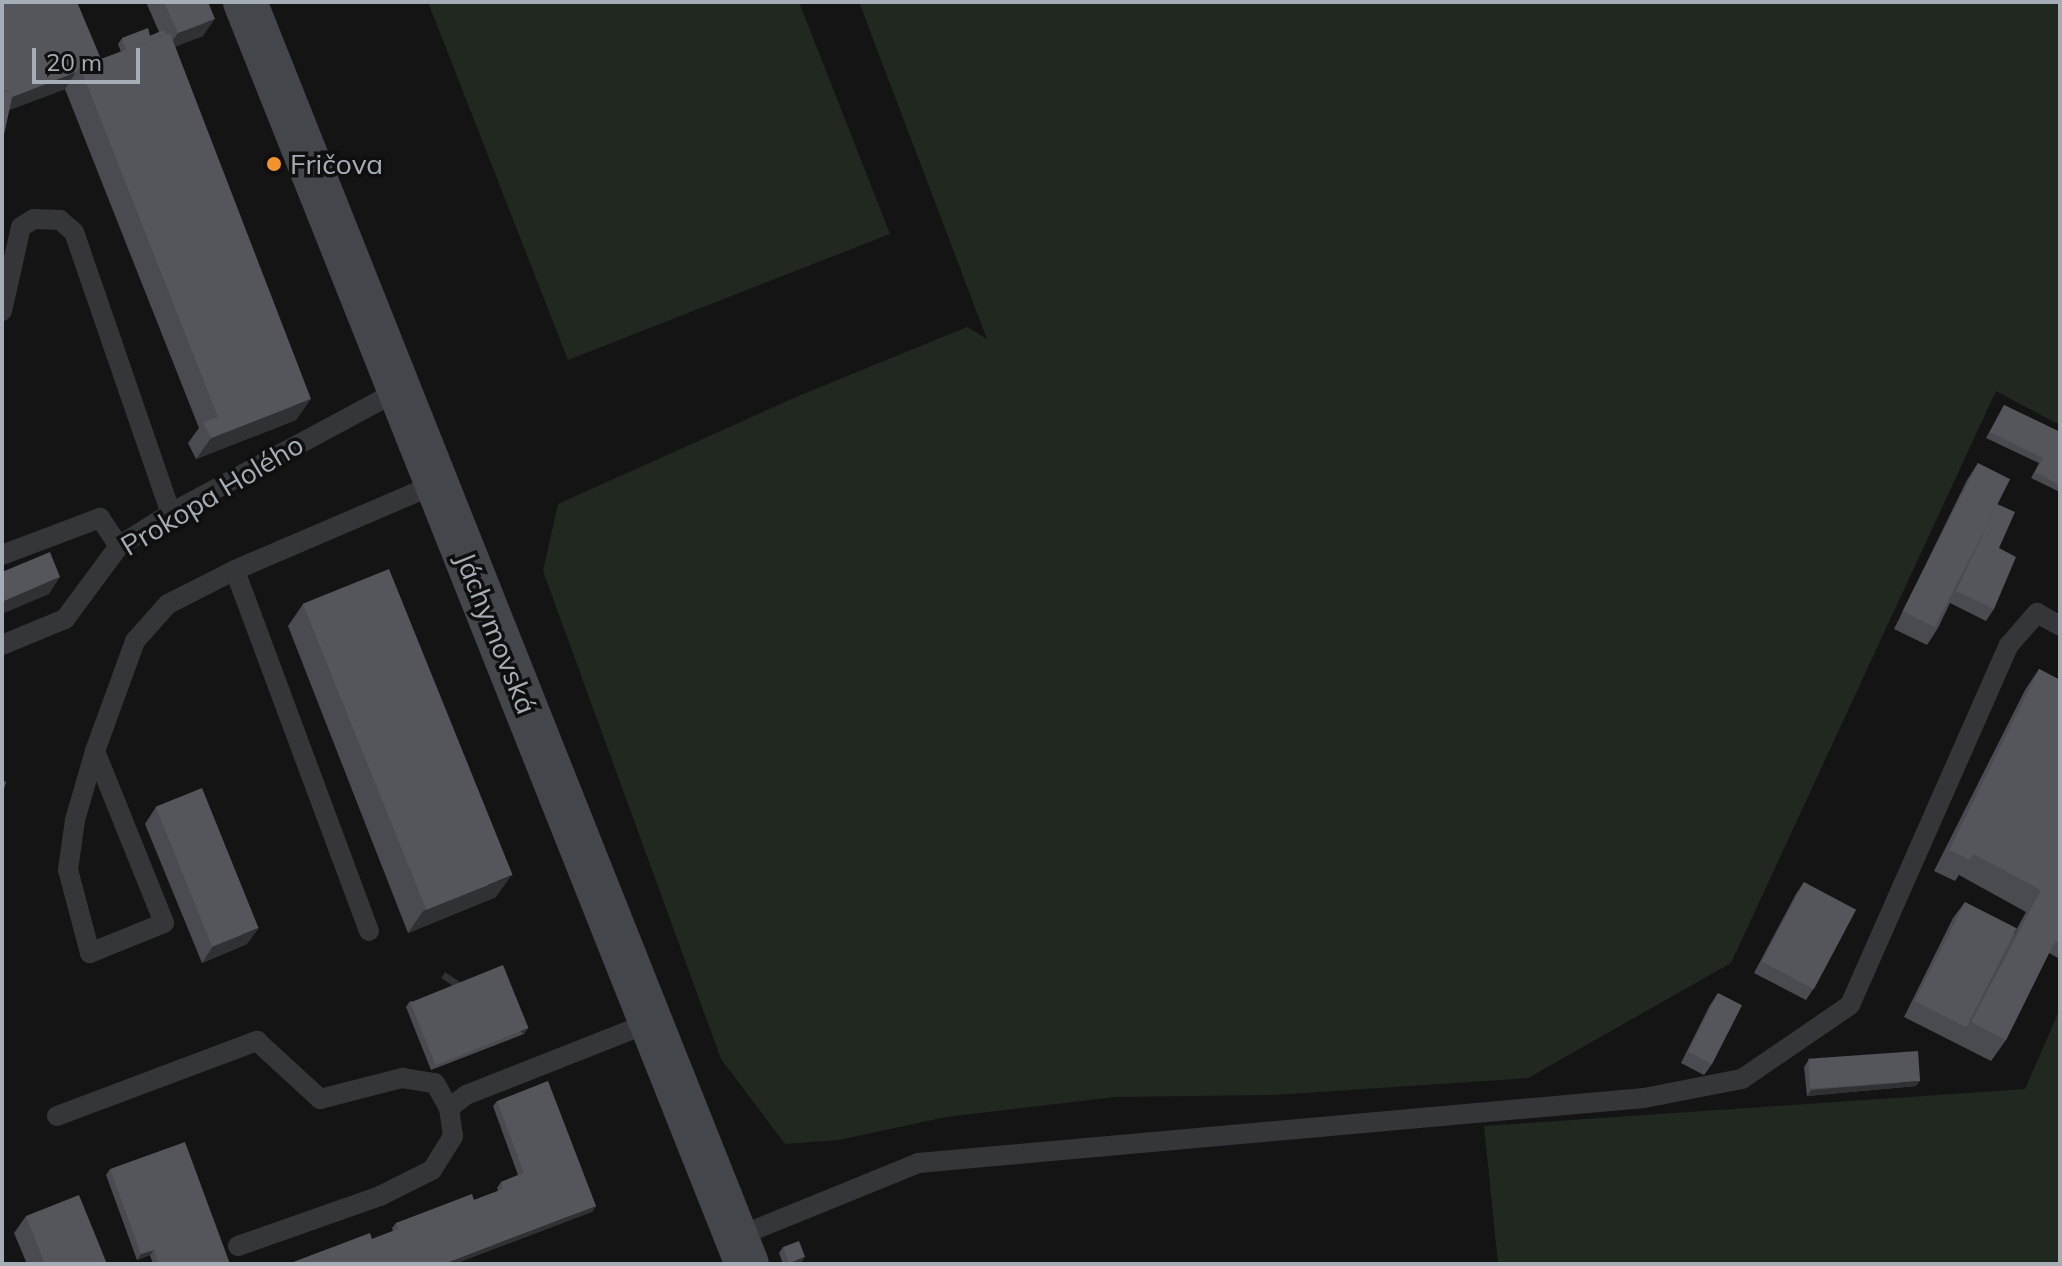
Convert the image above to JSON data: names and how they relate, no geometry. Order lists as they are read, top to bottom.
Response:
{
  "streets": {
    "street": ["Jáchymovská"],
    "lane": ["Prokopa Holého"]
  },
  "crossings": [
    ["Prokopa Holého", "Jáchymovská"]
  ],
  "places": ["Fričova"],
  "scale_bar": "20 m"
}
